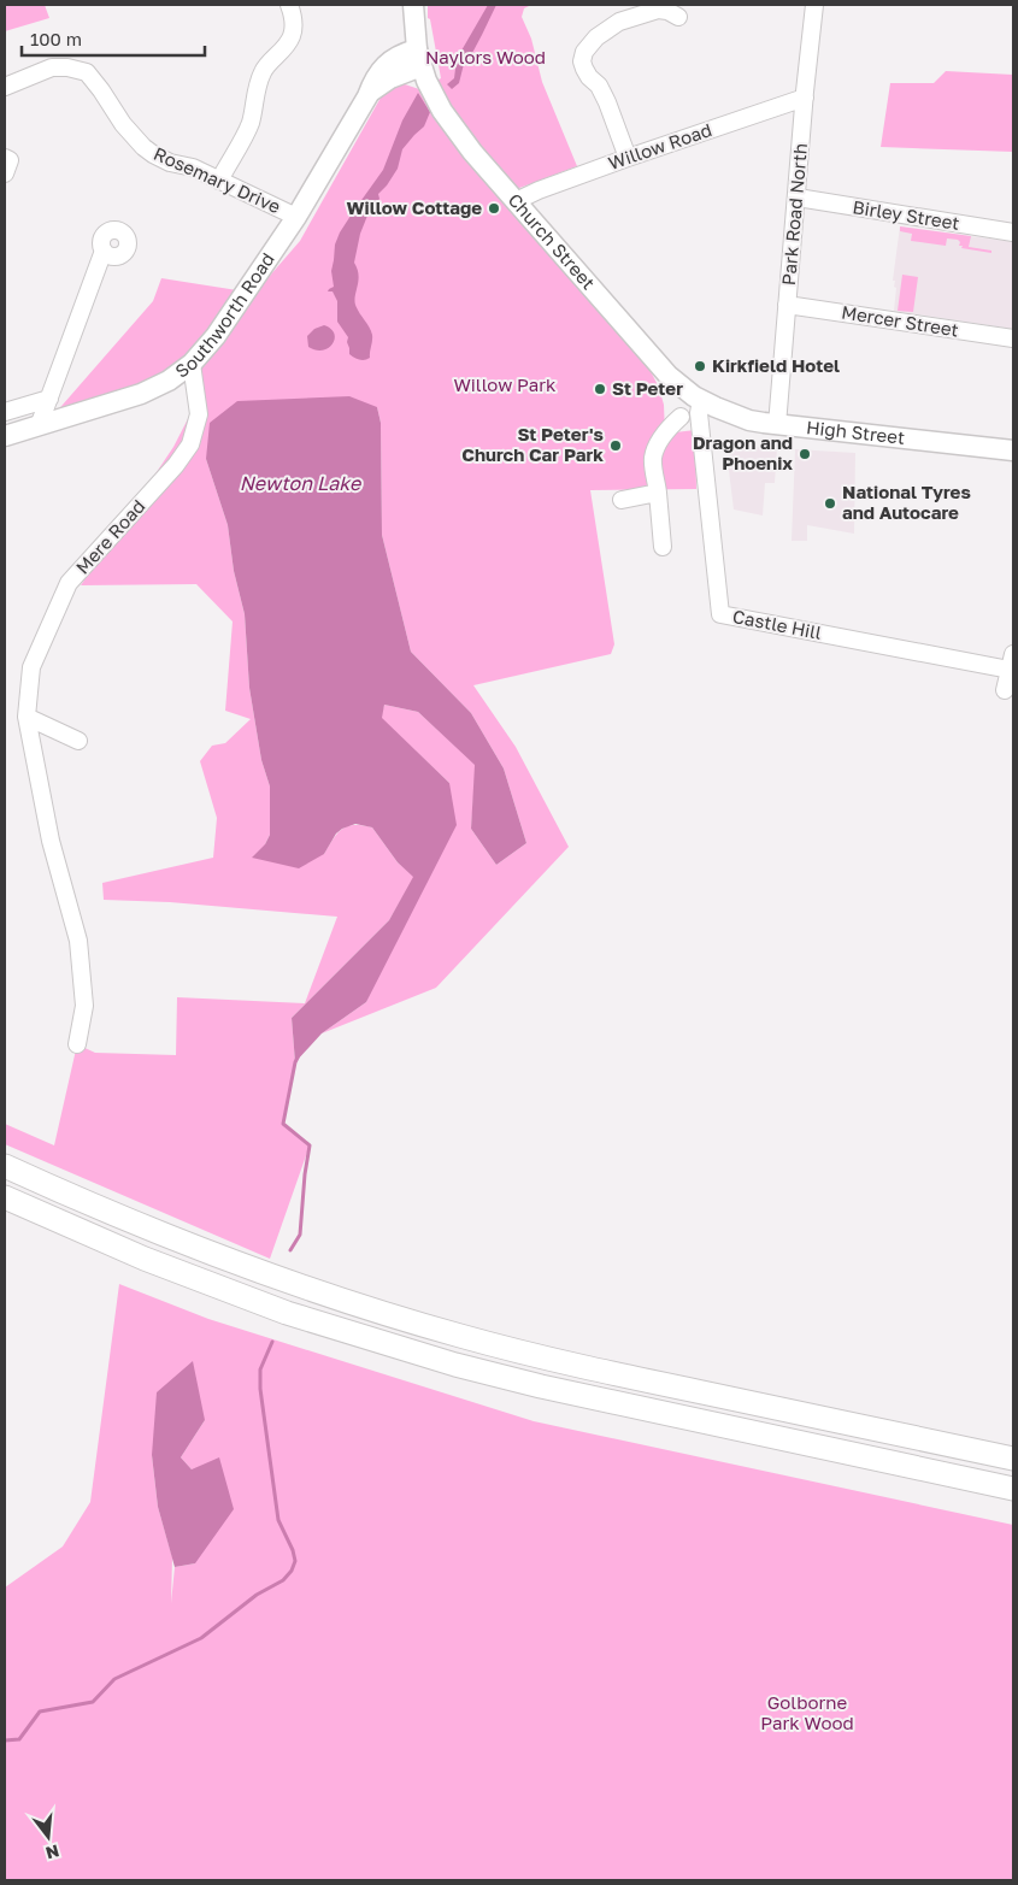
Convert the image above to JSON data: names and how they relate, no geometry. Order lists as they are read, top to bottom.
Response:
{
  "streets": {
    "main road": ["Church Street", "Southworth Road", "High Street"],
    "street": [
      "Willow Road",
      "Rosemary Drive",
      "Park Road North",
      "Birley Street",
      "Mercer Street",
      "Mere Road",
      "Castle Hill"
    ]
  },
  "crossings": [
    ["Willow Road", "Park Road North"],
    ["Willow Road", "Church Street"],
    ["Rosemary Drive", "Southworth Road"],
    ["Park Road North", "Birley Street"],
    ["Park Road North", "Mercer Street"],
    ["Park Road North", "High Street"],
    ["Church Street", "Southworth Road"],
    ["Church Street", "High Street"],
    ["Church Street", "Castle Hill"],
    ["Southworth Road", "Mere Road"],
    ["High Street", "Castle Hill"]
  ],
  "water": ["Newton Lake"],
  "parks": ["Naylors Wood", "Willow Park", "Golborne Park Wood"],
  "places": [
    "Willow Cottage",
    "Kirkfield Hotel",
    "St Peter",
    "St Peter's Church Car Park",
    "Dragon and Phoenix",
    "National Tyres and Autocare"
  ],
  "scale_bar": "100 m",
  "north": "bottom"
}
